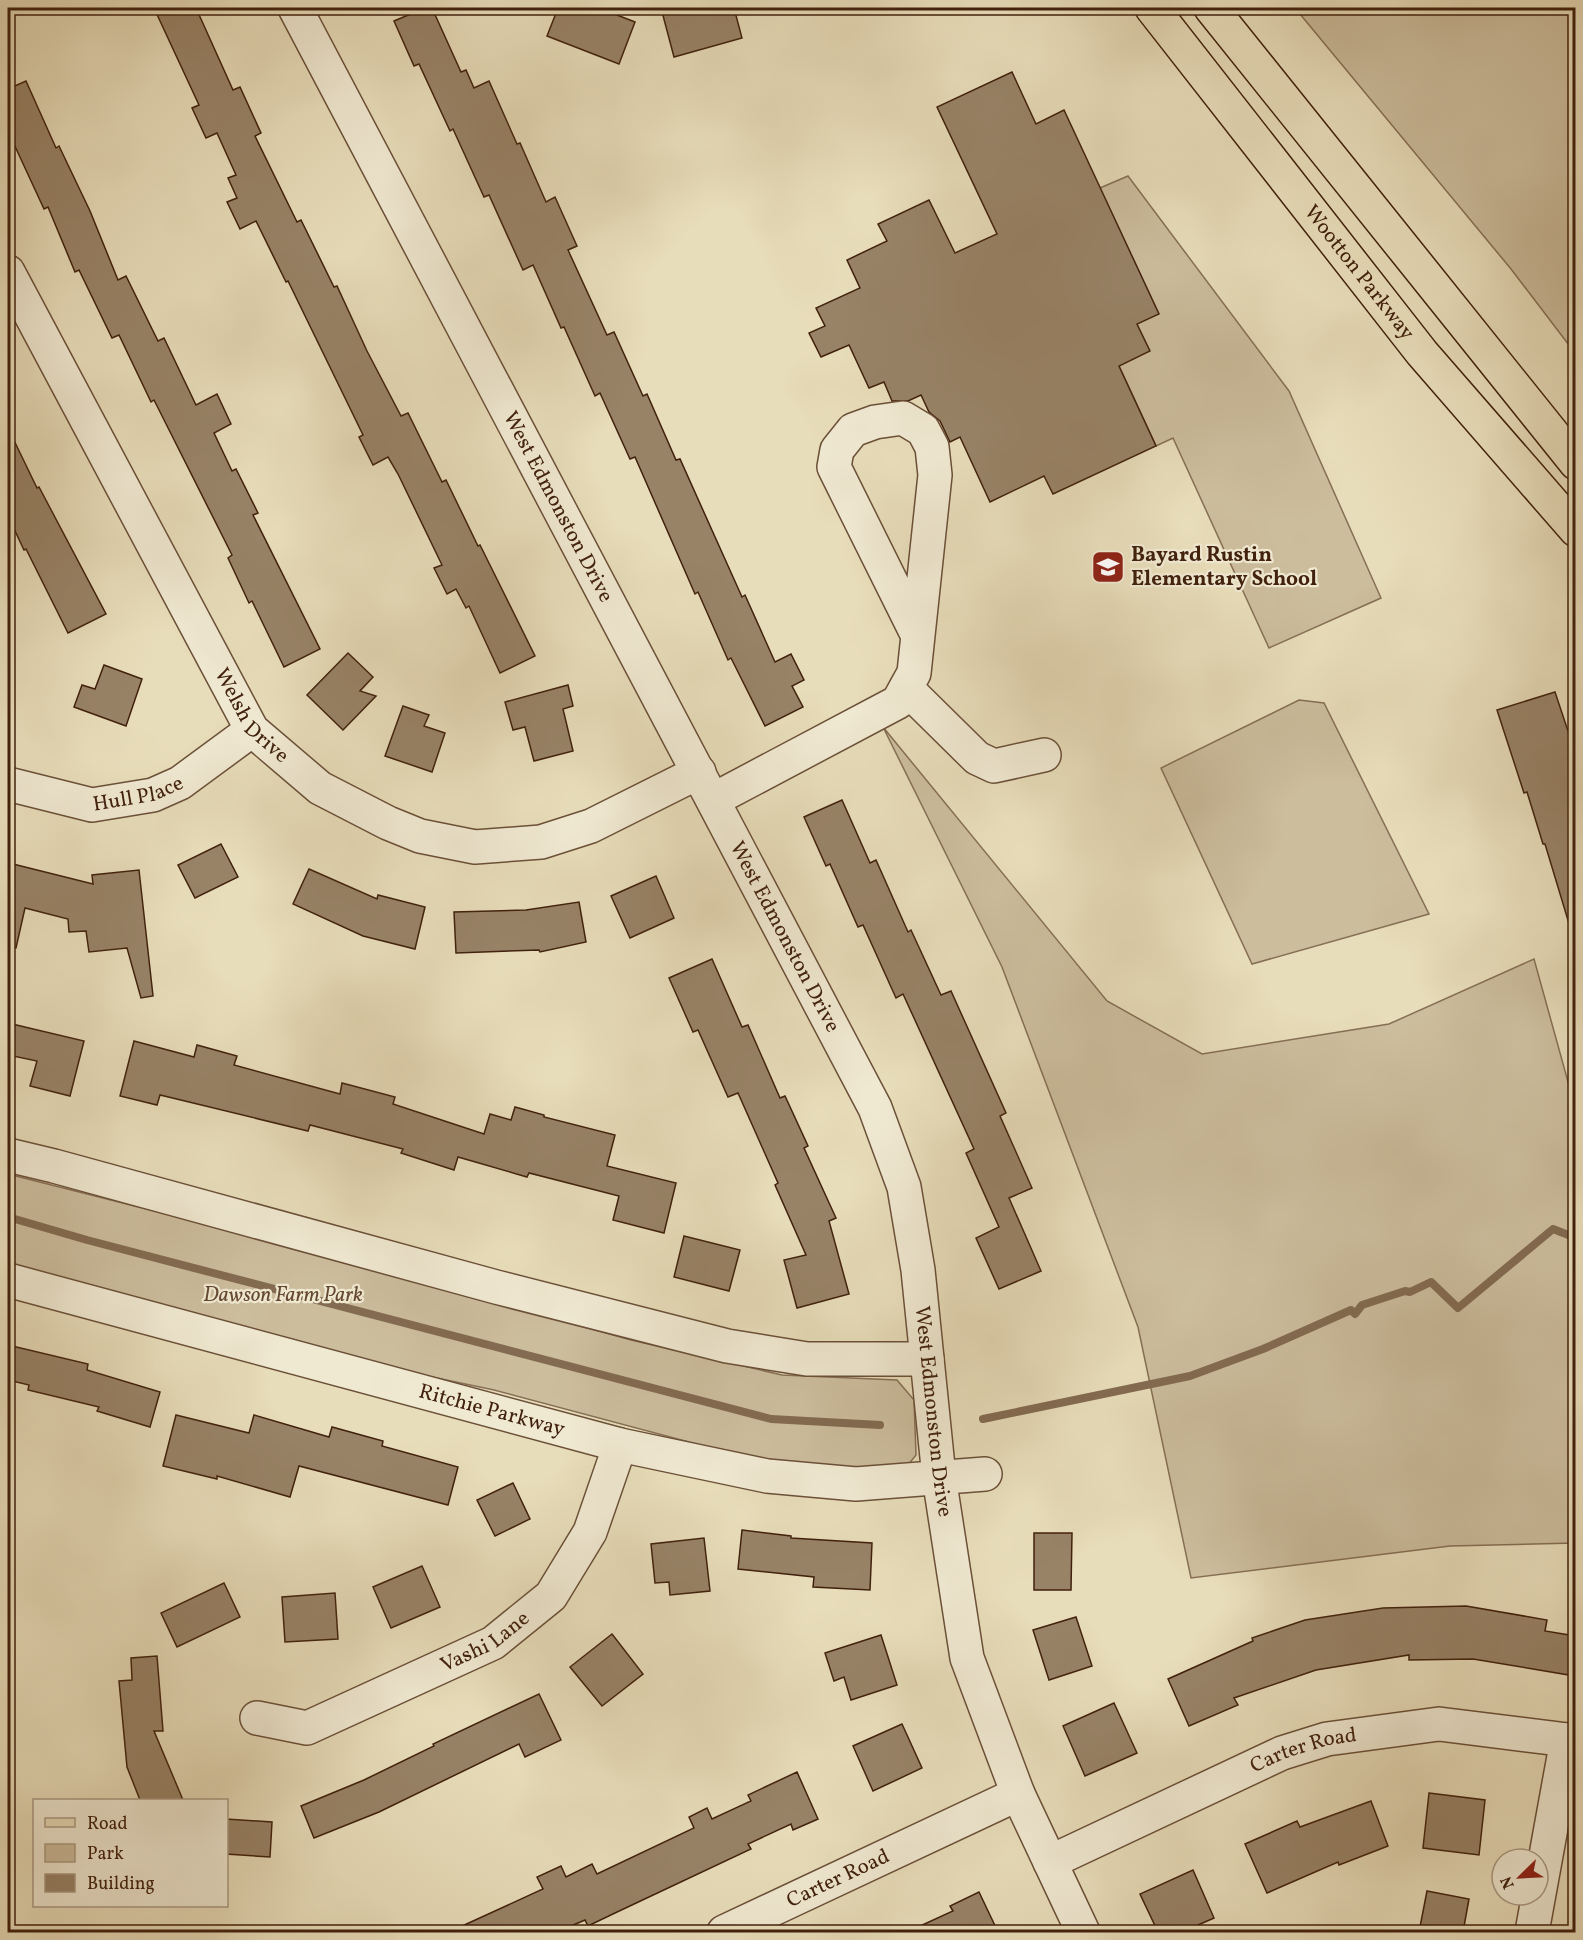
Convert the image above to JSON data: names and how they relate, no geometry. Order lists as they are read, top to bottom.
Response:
{
  "streets": {
    "main road": ["Wootton Parkway"],
    "street": [
      "West Edmonston Drive",
      "Welsh Drive",
      "Hull Place",
      "Ritchie Parkway",
      "Vashi Lane",
      "Carter Road"
    ]
  },
  "crossings": [
    ["West Edmonston Drive", "Welsh Drive"],
    ["West Edmonston Drive", "Ritchie Parkway"],
    ["West Edmonston Drive", "Carter Road"],
    ["Welsh Drive", "Hull Place"],
    ["Ritchie Parkway", "Vashi Lane"]
  ],
  "parks": ["Dawson Farm Park"],
  "places": {
    "school or university": ["Bayard Rustin Elementary School"]
  },
  "legend": ["Road", "Park", "Building"],
  "north": "bottom left"
}
